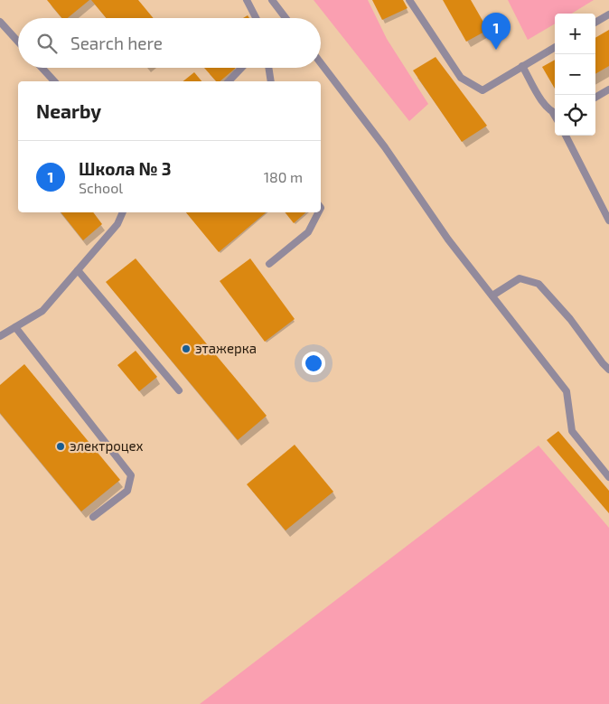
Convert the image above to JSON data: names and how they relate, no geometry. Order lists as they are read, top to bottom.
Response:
{
  "places": ["этажерка", "электроцех"],
  "page": {
    "pins": "1",
    "map_buttons": ["+", "−"],
    "search": "Search here",
    "heading": "Nearby",
    "list": [
      {
        "mark": "1",
        "name": "Школа № 3",
        "note": "School",
        "value": "180 m"
      }
    ]
  }
}
